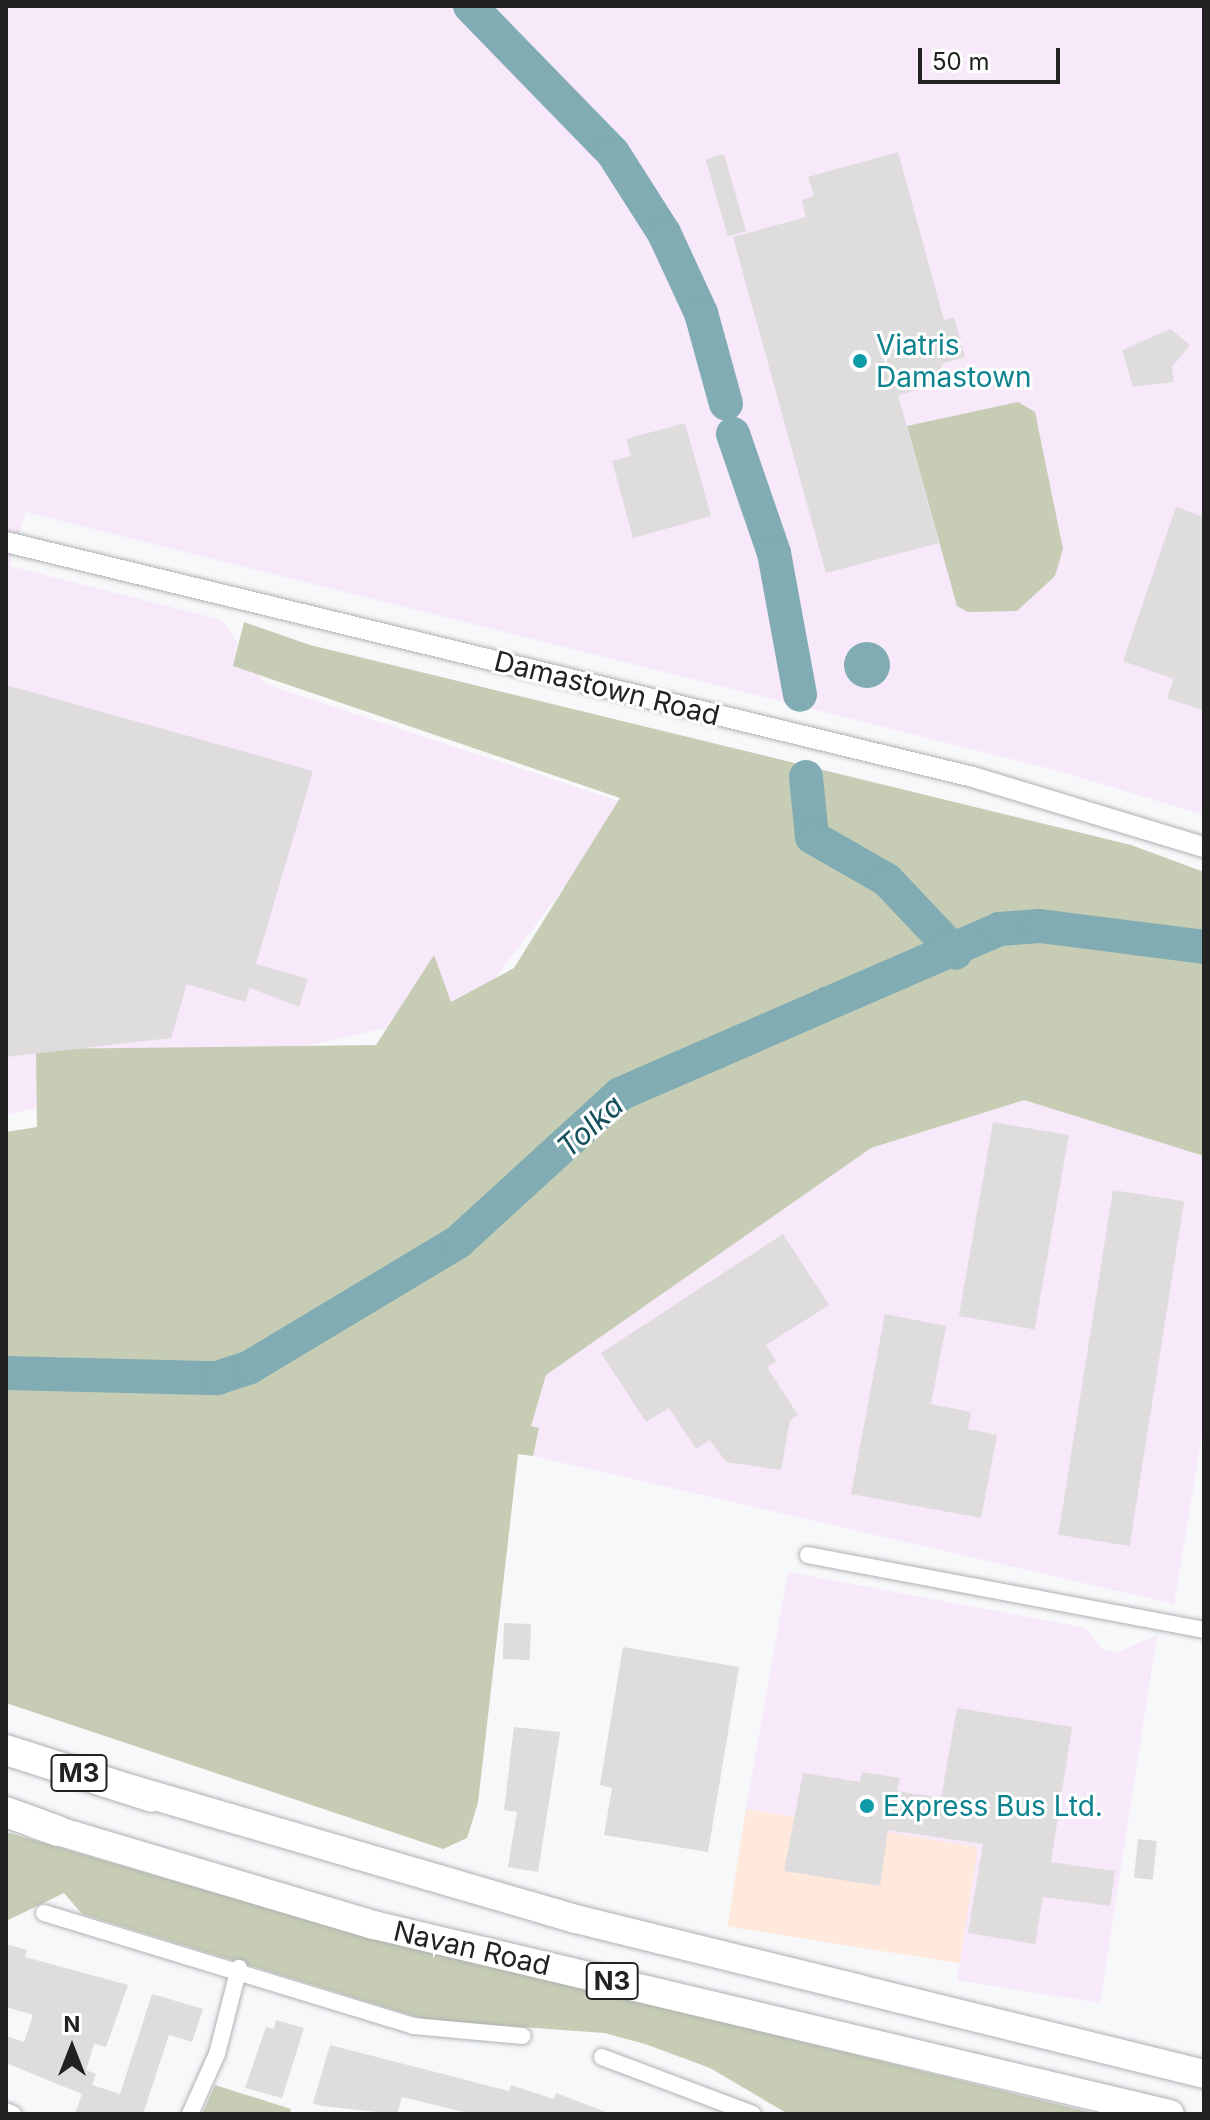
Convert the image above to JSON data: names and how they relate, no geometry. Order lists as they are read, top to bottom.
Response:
{
  "streets": {
    "highway": ["M3", "Navan Road", "N3"],
    "street": ["Damastown Road"]
  },
  "crossings": [
    ["M3", "Navan Road"],
    ["Navan Road", "N3"]
  ],
  "water": ["Tolka"],
  "places": ["Viatris Damastown", "Express Bus Ltd."],
  "scale_bar": "50 m",
  "north": "top"
}
